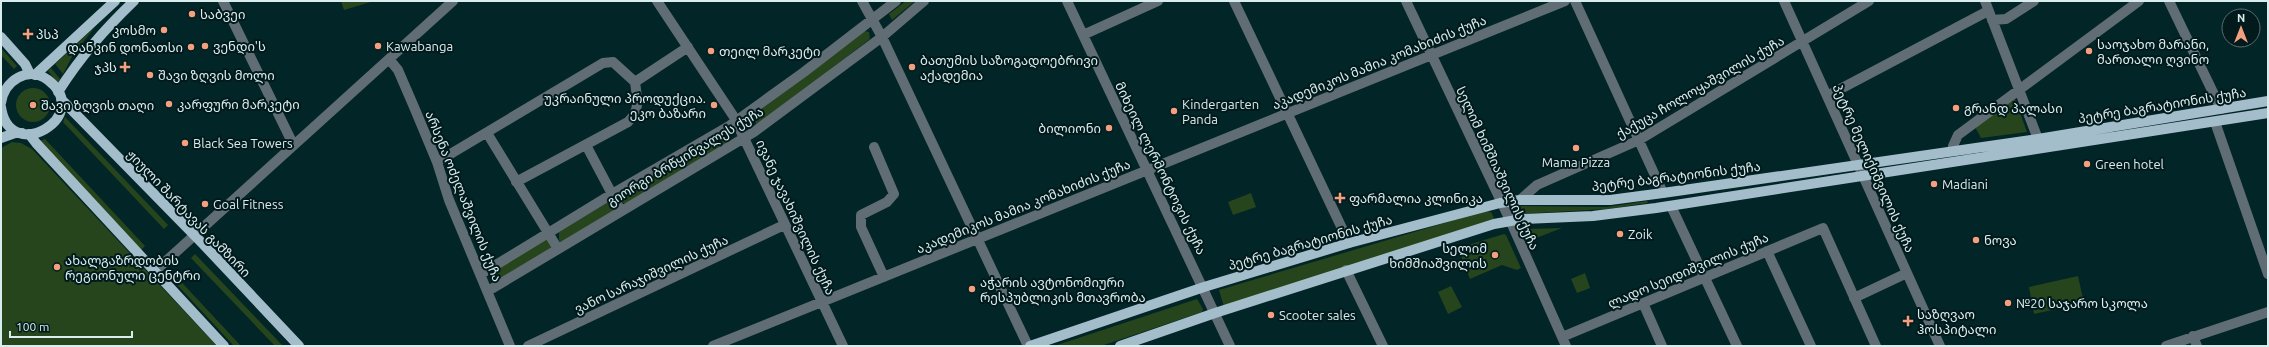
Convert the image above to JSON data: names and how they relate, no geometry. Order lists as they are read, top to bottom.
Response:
{
  "streets": {
    "main road": ["პეტრე ბაგრატიონის ქუჩა", "ჟიული შარტავას გამზირი"],
    "street": [
      "აკადემიკოს მამია კომახიძის ქუჩა",
      "ქაქუცა ჩოლოყაშვილის ქუჩა",
      "გიორგი ბრწყინვალეს ქუჩა",
      "მიხეილ ლერმონტოვის ქუჩა",
      "სელიმ ხიმშიაშვილის ქუჩა",
      "პეტრე მელიქიშვილის ქუჩა",
      "არსენა ოძელაშვილის ქუჩა",
      "ივანე ჯავახიშვილის ქუჩა",
      "ლადო სეიდიშვილის ქუჩა",
      "ვანო სარაჯიშვილის ქუჩა"
    ]
  },
  "crossings": [
    ["აკადემიკოს მამია კომახიძის ქუჩა", "მიხეილ ლერმონტოვის ქუჩა"],
    ["აკადემიკოს მამია კომახიძის ქუჩა", "სელიმ ხიმშიაშვილის ქუჩა"],
    ["აკადემიკოს მამია კომახიძის ქუჩა", "ივანე ჯავახიშვილის ქუჩა"],
    ["ქაქუცა ჩოლოყაშვილის ქუჩა", "პეტრე ბაგრატიონის ქუჩა"],
    ["ქაქუცა ჩოლოყაშვილის ქუჩა", "პეტრე მელიქიშვილის ქუჩა"],
    ["პეტრე ბაგრატიონის ქუჩა", "მიხეილ ლერმონტოვის ქუჩა"],
    ["პეტრე ბაგრატიონის ქუჩა", "სელიმ ხიმშიაშვილის ქუჩა"],
    ["პეტრე ბაგრატიონის ქუჩა", "პეტრე მელიქიშვილის ქუჩა"],
    ["გიორგი ბრწყინვალეს ქუჩა", "არსენა ოძელაშვილის ქუჩა"],
    ["გიორგი ბრწყინვალეს ქუჩა", "ივანე ჯავახიშვილის ქუჩა"],
    ["სელიმ ხიმშიაშვილის ქუჩა", "ლადო სეიდიშვილის ქუჩა"],
    ["ივანე ჯავახიშვილის ქუჩა", "ვანო სარაჯიშვილის ქუჩა"]
  ],
  "places": {
    "other": [
      "საბვეი",
      "კოსმო",
      "ვენდი'ს",
      "Kawabanga",
      "დანკინ დონათსი",
      "თეილ მარკეტი",
      "საოჯახო მარანი, მართალი ღვინო",
      "ბათუმის საზოგადოებრივი აქადემია",
      "შავი ზღვის მოლი",
      "კარფური მარკეტი",
      "შავი ზღვის თაღი",
      "უკრაინული პროდუქცია. ეკო ბაზარი",
      "გრანდ პალასი",
      "Kindergarten Panda",
      "ბილიონი",
      "Black Sea Towers",
      "Mama Pizza",
      "Green hotel",
      "Madiani",
      "Goal Fitness",
      "Zoik",
      "ნოვა",
      "სელიმ ხიმშიაშვილის",
      "ახალგაზრდობის რეგიონული ცენტრი",
      "აჭარის ავტონომიური რესპუბლიკის მთავრობა",
      "№20 საჯარო სკოლა",
      "Scooter sales"
    ],
    "health": [
      "პსპ",
      "ჯპს",
      "ფარმალია კლინიკა",
      "საზღვაო ჰოსპიტალი"
    ]
  },
  "scale_bar": "100 m",
  "north": "top"
}
